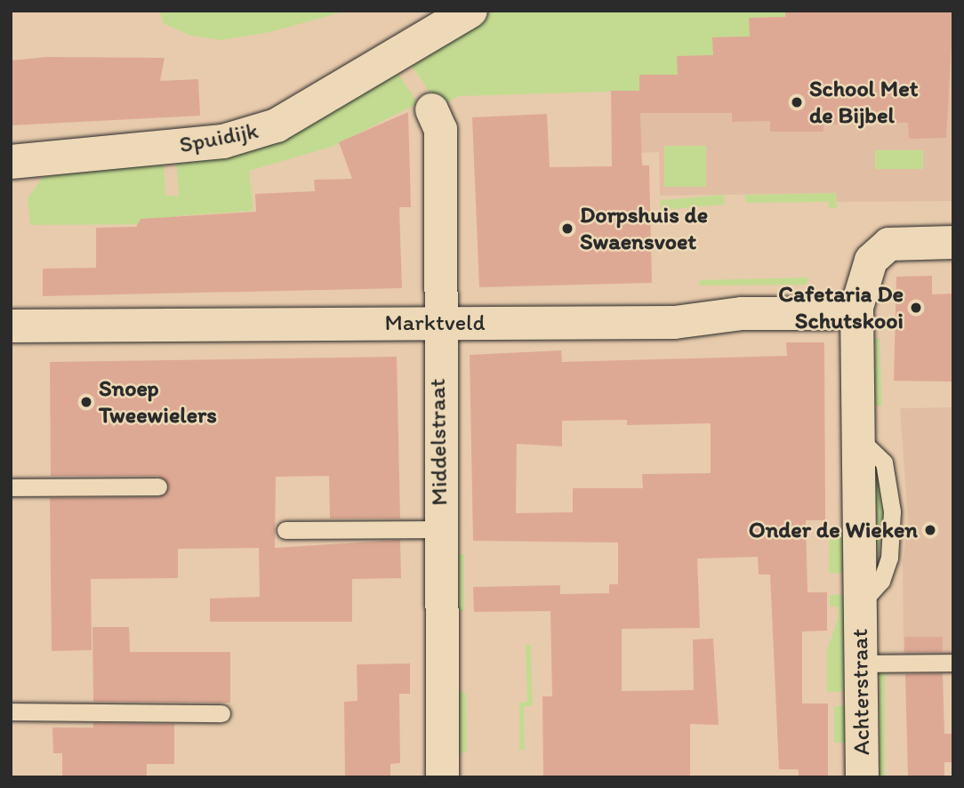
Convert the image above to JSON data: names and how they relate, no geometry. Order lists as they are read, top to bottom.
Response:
{
  "streets": {
    "street": [
      "Spuidijk",
      "Marktveld",
      "Middelstraat",
      "Achterstraat"
    ]
  },
  "crossings": [
    ["Marktveld", "Middelstraat"],
    ["Marktveld", "Achterstraat"]
  ],
  "places": [
    "School Met de Bijbel",
    "Dorpshuis de Swaensvoet",
    "Cafetaria De Schutskooi",
    "Snoep Tweewielers",
    "Onder de Wieken"
  ]
}
